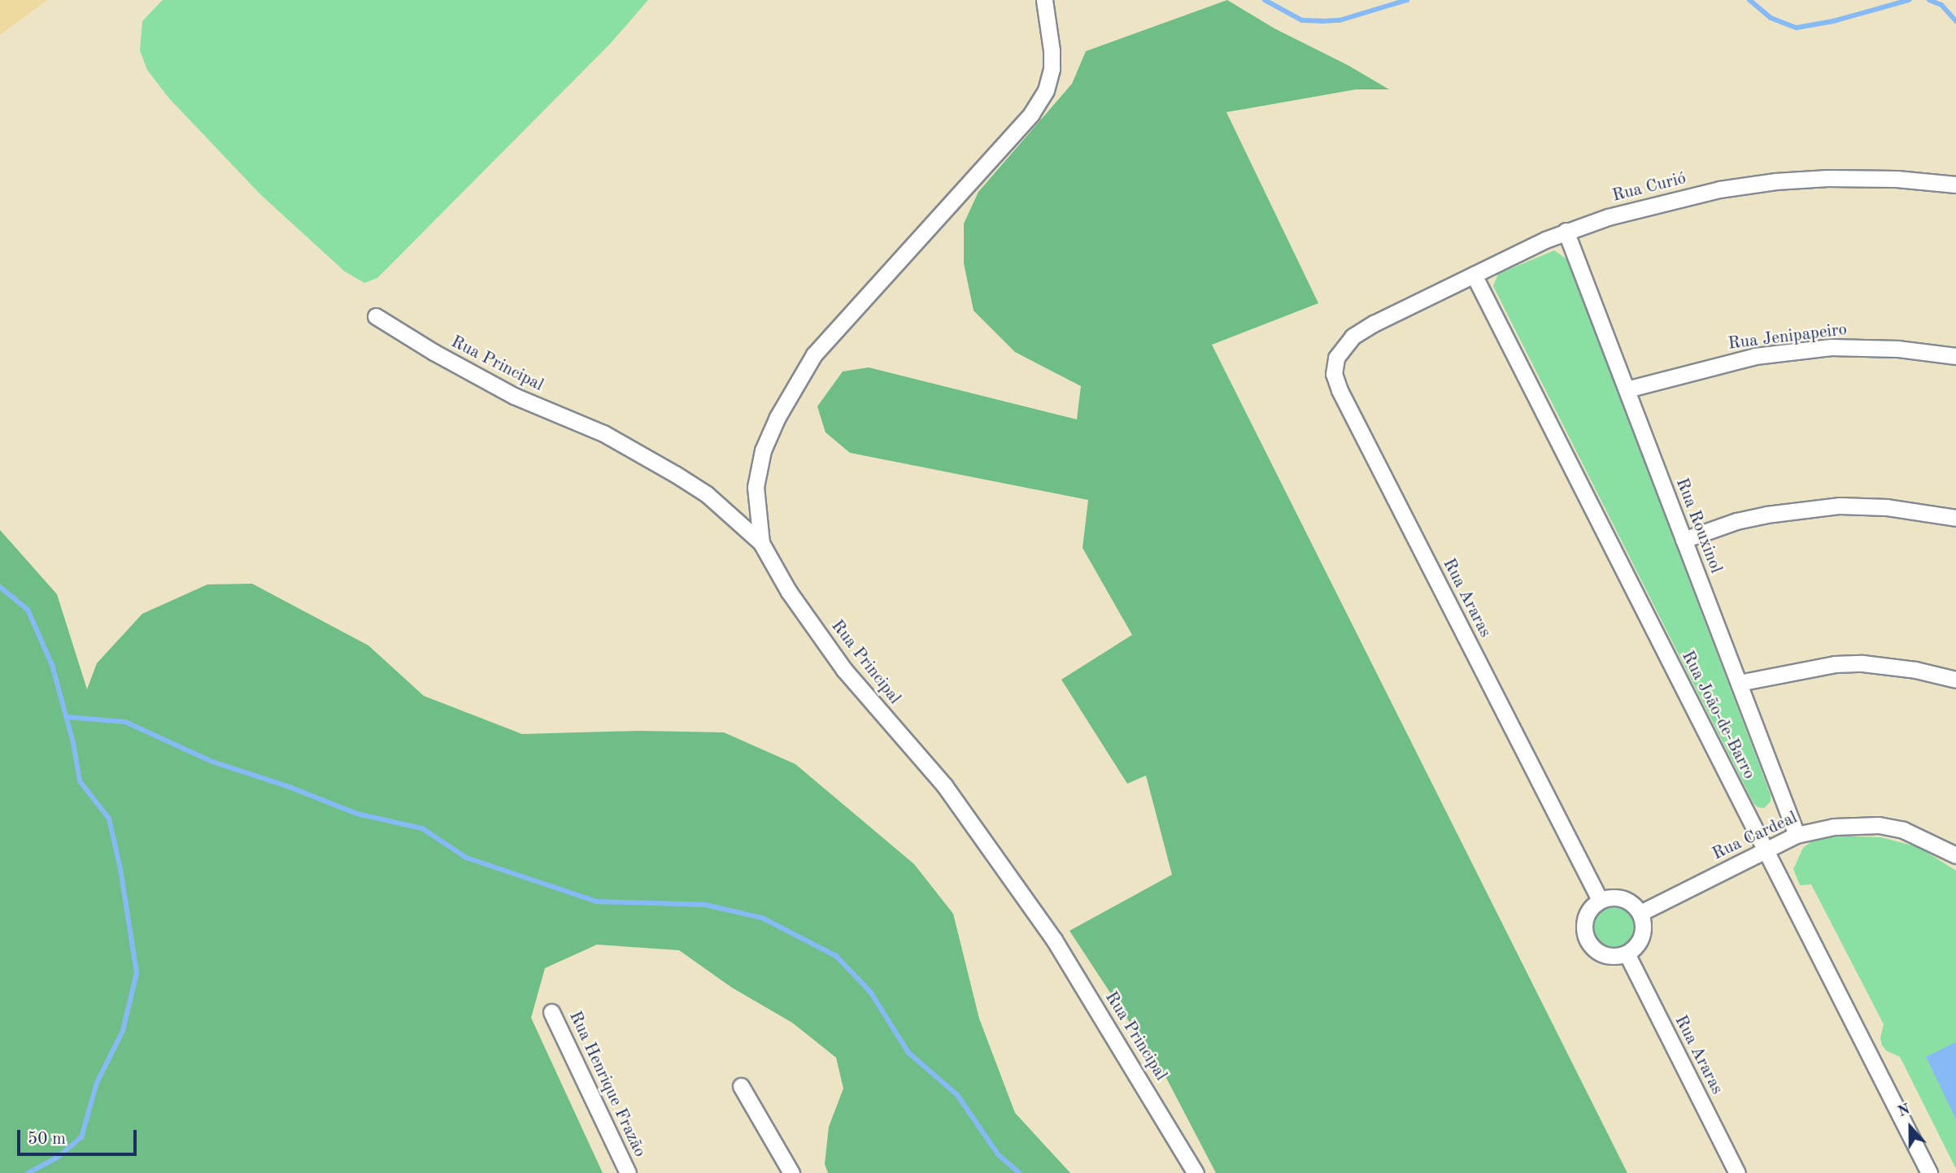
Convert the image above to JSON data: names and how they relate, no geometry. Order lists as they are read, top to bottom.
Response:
{
  "streets": {
    "street": [
      "Rua Curió",
      "Rua Jenipapeiro",
      "Rua Principal",
      "Rua Rouxinol",
      "Rua Araras",
      "Rua João-de-Barro",
      "Rua Cardeal",
      "Rua Henrique Frazão"
    ]
  },
  "crossings": [
    ["Rua Curió", "Rua Rouxinol"],
    ["Rua Curió", "Rua Araras"],
    ["Rua Curió", "Rua João-de-Barro"],
    ["Rua Jenipapeiro", "Rua Rouxinol"],
    ["Rua Rouxinol", "Rua Cardeal"],
    ["Rua Araras", "Rua Cardeal"],
    ["Rua João-de-Barro", "Rua Cardeal"]
  ],
  "scale_bar": "50 m",
  "north": "top"
}
